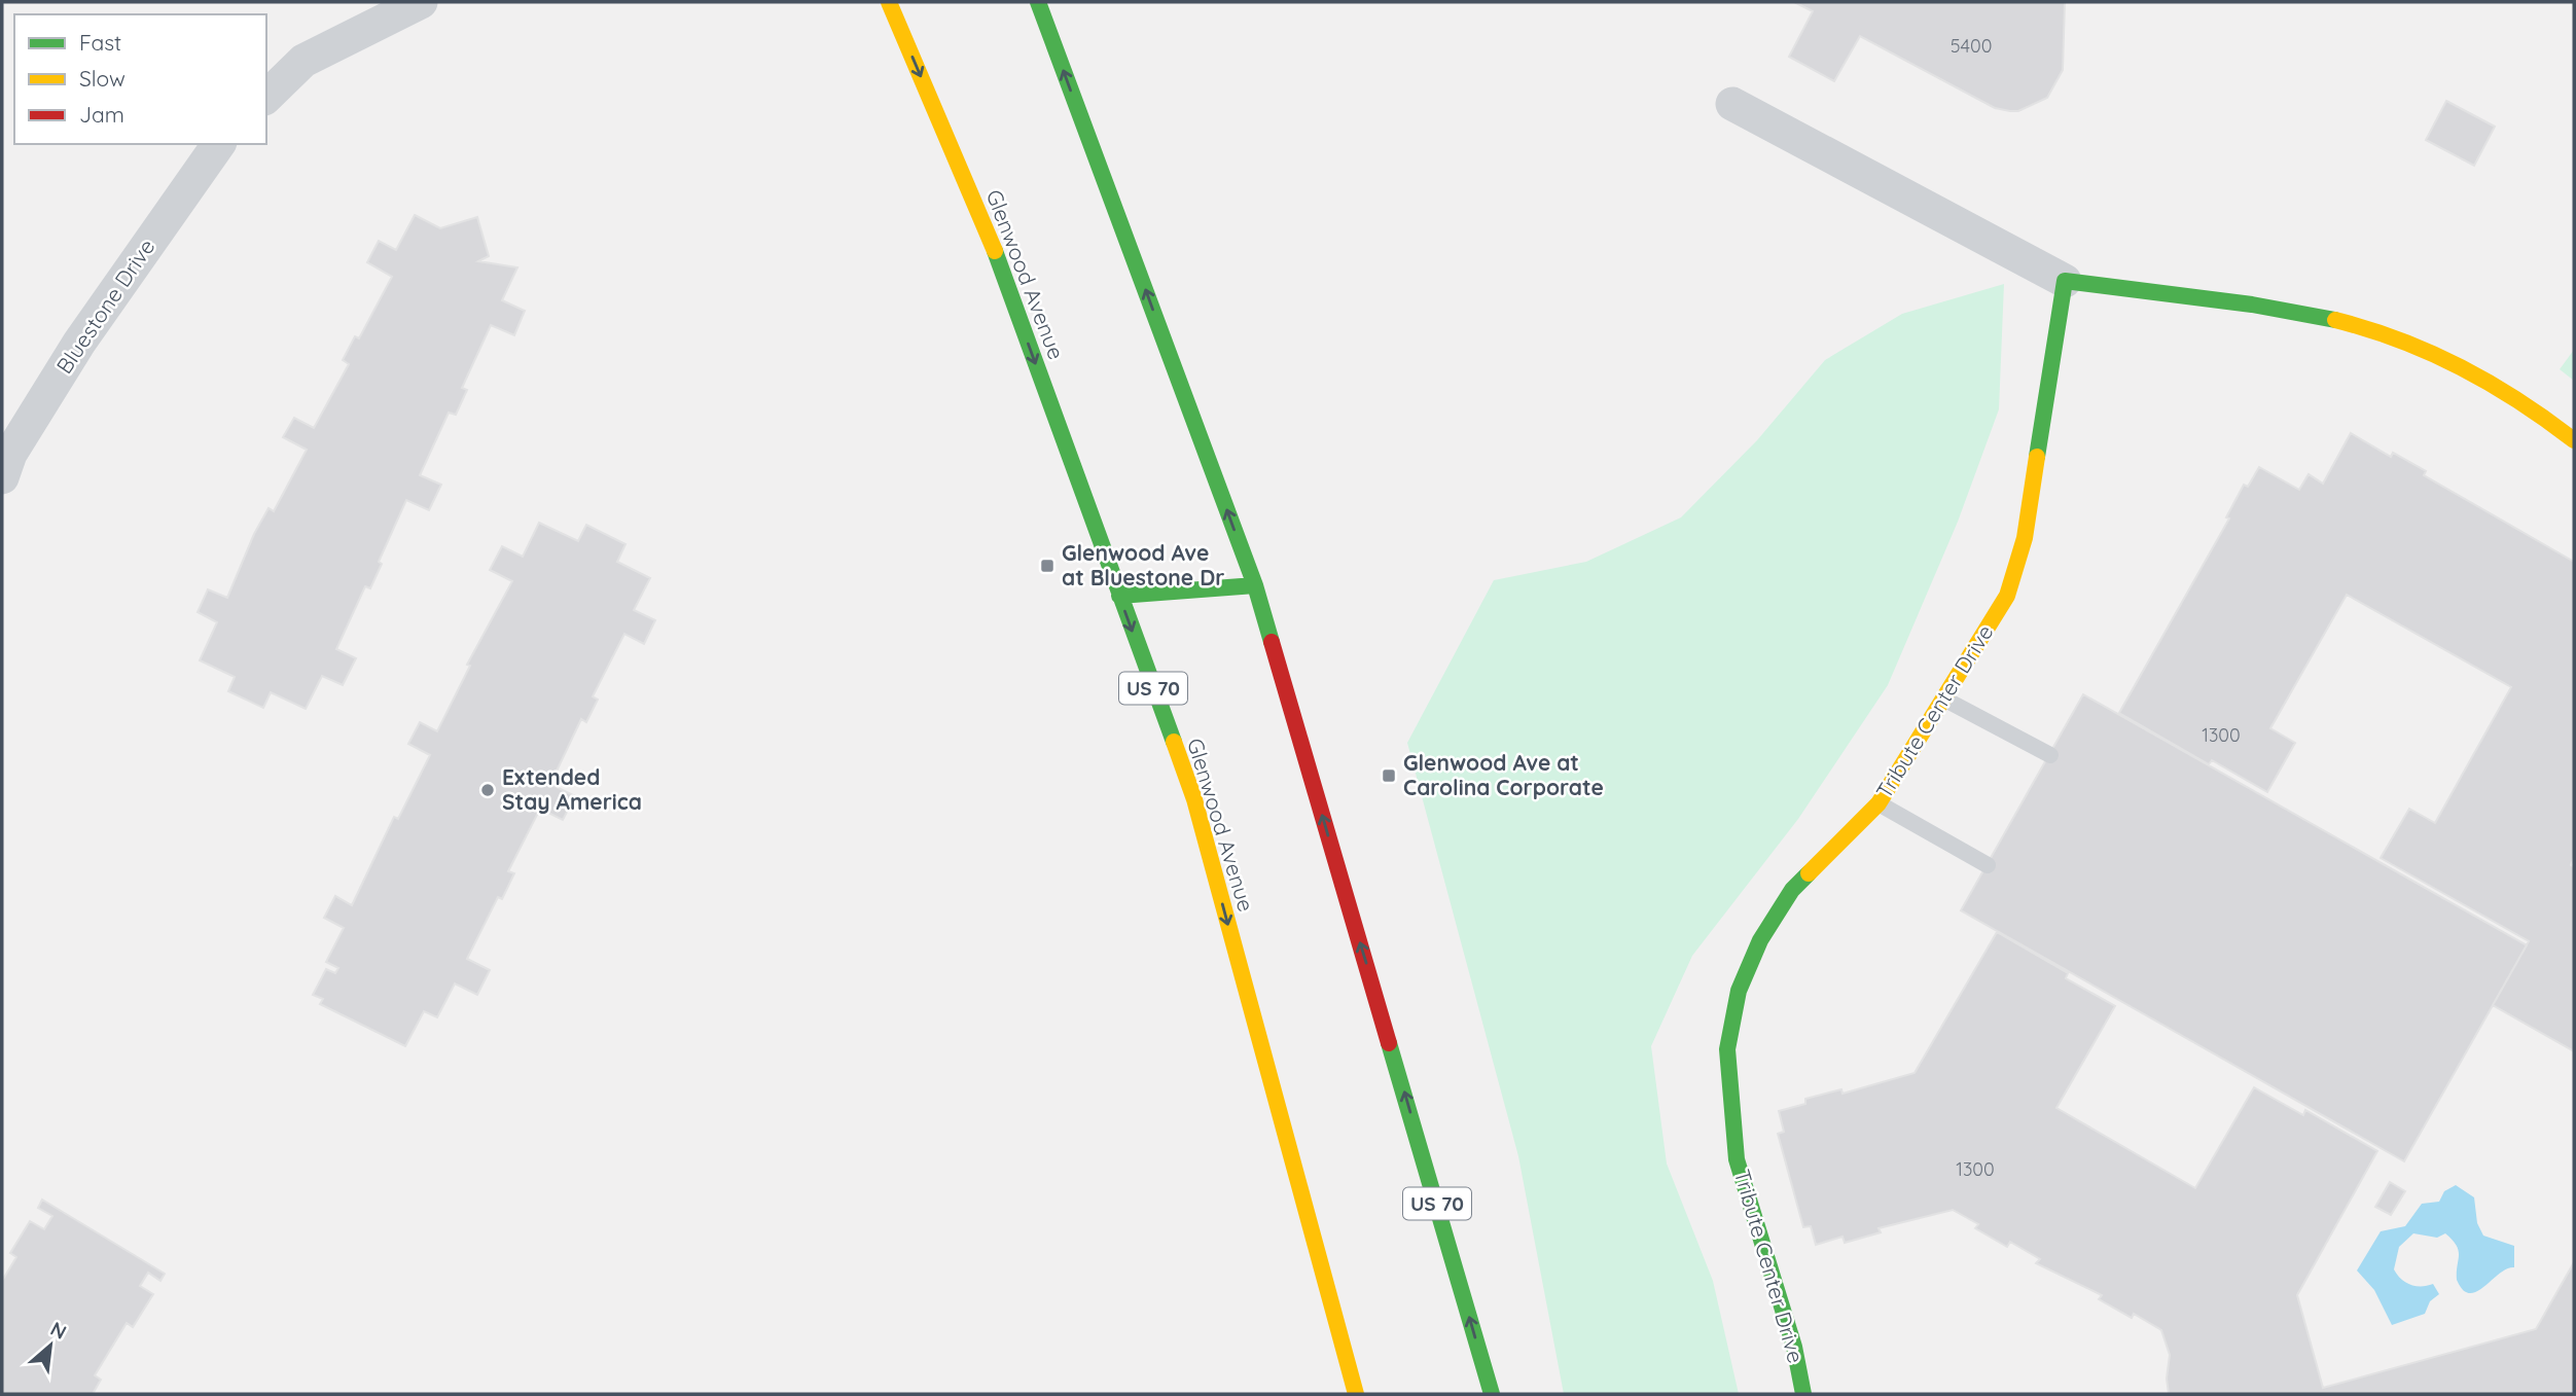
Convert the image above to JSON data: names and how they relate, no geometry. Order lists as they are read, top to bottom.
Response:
{
  "streets": {
    "main road": ["Glenwood Avenue", "US 70", "Tribute Center Drive"],
    "street": ["Bluestone Drive"]
  },
  "places": {
    "transit": ["Glenwood Ave at Bluestone Dr", "Glenwood Ave at Carolina Corporate"],
    "other": ["Extended Stay America"]
  },
  "house_numbers": ["5400", "1300", "1300"],
  "legend": ["Fast", "Slow", "Jam"],
  "north": "top right"
}
